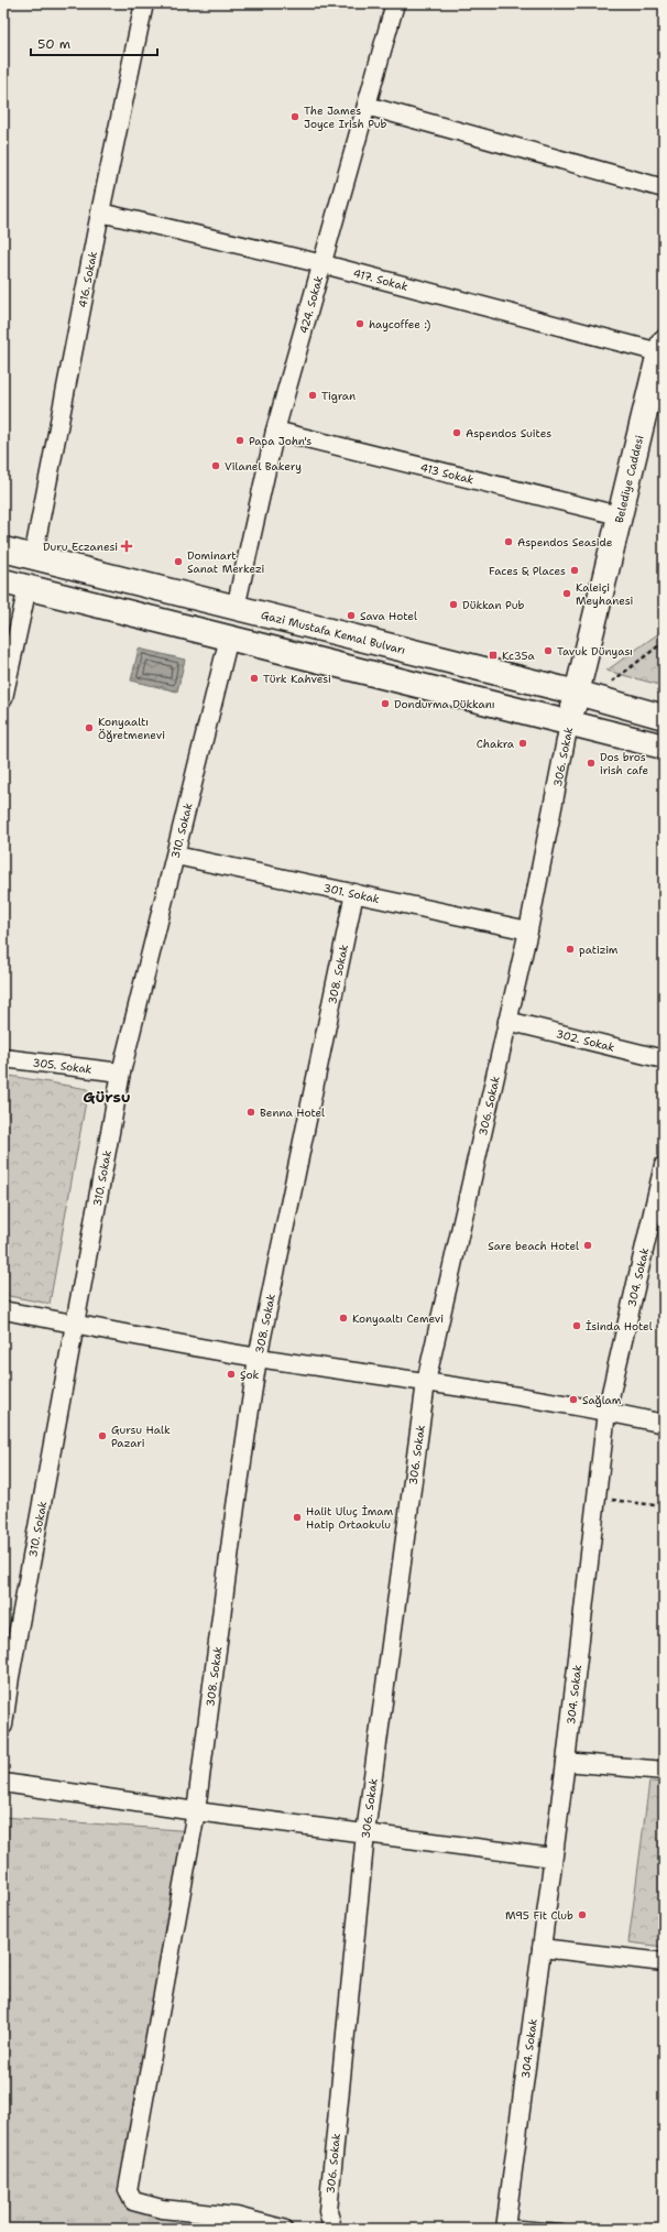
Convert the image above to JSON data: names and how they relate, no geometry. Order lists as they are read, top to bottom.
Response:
{
  "streets": {
    "main road": ["Belediye Caddesi", "Gazi Mustafa Kemal Bulvarı", "306. Sokak"],
    "street": [
      "417. Sokak",
      "416. Sokak",
      "424. Sokak",
      "413 Sokak",
      "310. Sokak",
      "301. Sokak",
      "308. Sokak",
      "302. Sokak",
      "305. Sokak",
      "304. Sokak"
    ]
  },
  "crossings": [
    ["417. Sokak", "416. Sokak"],
    ["417. Sokak", "424. Sokak"],
    ["417. Sokak", "Belediye Caddesi"],
    ["416. Sokak", "Gazi Mustafa Kemal Bulvarı"],
    ["424. Sokak", "413 Sokak"],
    ["424. Sokak", "Gazi Mustafa Kemal Bulvarı"],
    ["413 Sokak", "Belediye Caddesi"],
    ["Belediye Caddesi", "Gazi Mustafa Kemal Bulvarı"],
    ["Belediye Caddesi", "306. Sokak"],
    ["Gazi Mustafa Kemal Bulvarı", "306. Sokak"],
    ["306. Sokak", "301. Sokak"],
    ["306. Sokak", "302. Sokak"],
    ["310. Sokak", "301. Sokak"],
    ["310. Sokak", "305. Sokak"],
    ["301. Sokak", "308. Sokak"]
  ],
  "districts": ["Gürsu"],
  "places": {
    "other": [
      "The James Joyce Irish Pub",
      "haycoffee :)",
      "Tigran",
      "Aspendos Suites",
      "Papa John's",
      "Vilanel Bakery",
      "Aspendos Seaside",
      "Dominart Sanat Merkezi",
      "Faces & Places",
      "Kaleiçi Meyhanesi",
      "Dükkan Pub",
      "Sava Hotel",
      "Tavuk Dünyası",
      "Türk Kahvesi",
      "Dondurma Dükkanı",
      "Konyaaltı Öğretmenevi",
      "Chakra",
      "Dos bros irish cafe",
      "patizim",
      "Benna Hotel",
      "Sare beach Hotel",
      "Konyaaltı Cemevi",
      "İsinda Hotel",
      "Şok",
      "Sağlam",
      "Gursu Halk Pazari",
      "Halit Uluç İmam Hatip Ortaokulu",
      "M95 Fit Club"
    ],
    "health": ["Duru Eczanesi"],
    "transit": ["Kc35a"]
  },
  "scale_bar": "50 m"
}
